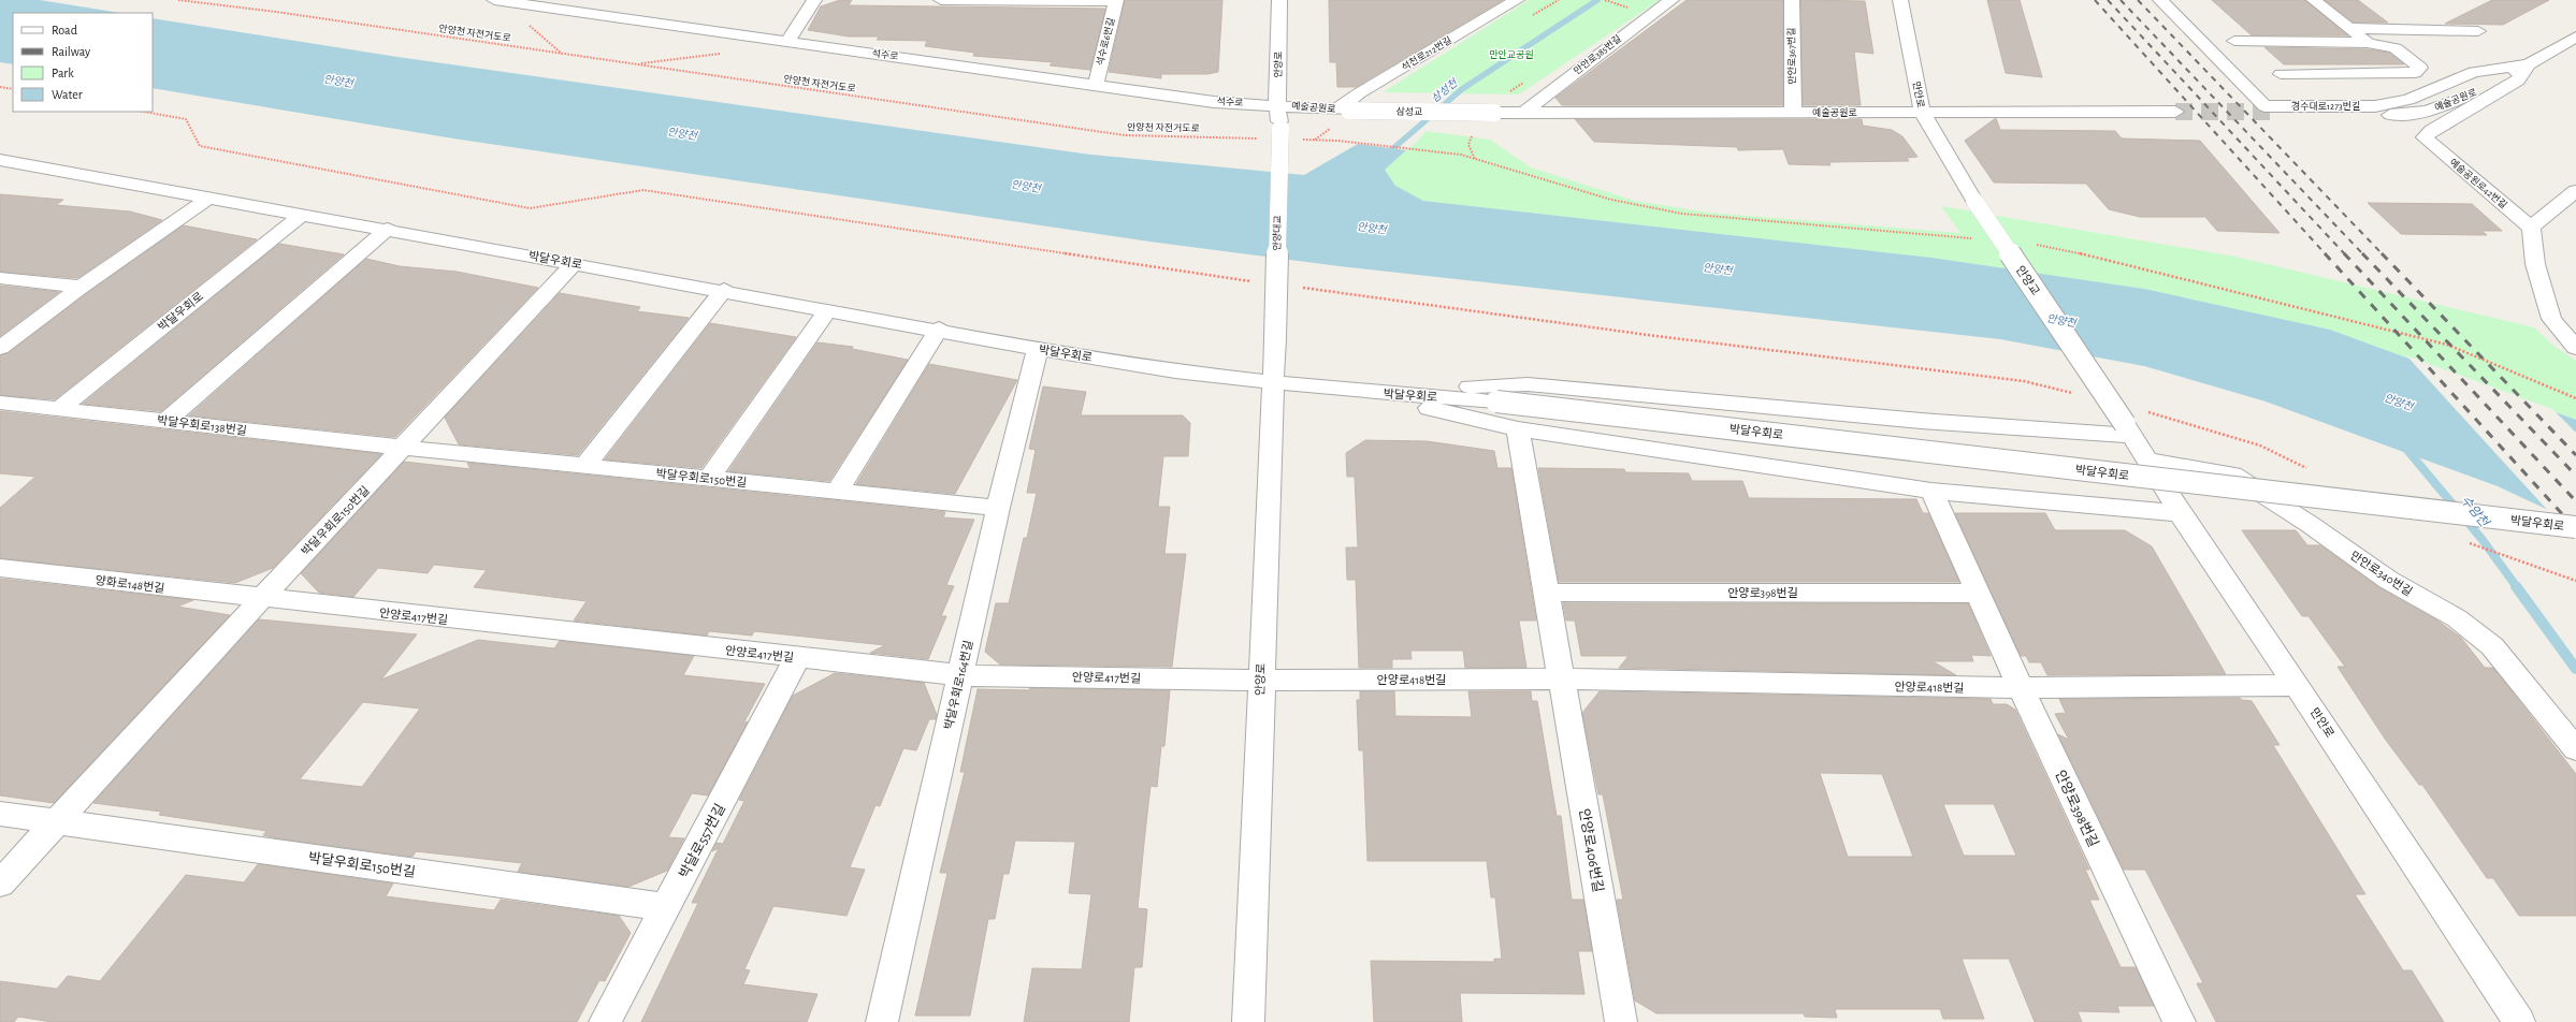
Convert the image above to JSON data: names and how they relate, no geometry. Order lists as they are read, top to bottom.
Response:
{
  "streets": {
    "street": [
      "석수로6번길",
      "석천로212번길",
      "석수로",
      "만안로385번길",
      "만안로367번길",
      "안양로",
      "만안로",
      "예술공원로",
      "경수대로1273번길",
      "삼성교",
      "예술공원로42번길",
      "안양대교",
      "박달우회로",
      "안양교",
      "박달우회로138번길",
      "박달우회로150번길",
      "만안로340번길",
      "양화로148번길",
      "안양로398번길",
      "안양로417번길",
      "안양로418번길",
      "박달우회로164번길",
      "박달로557번길",
      "안양로406번길"
    ],
    "path": ["안양천 자전거도로"]
  },
  "crossings": [
    ["석수로6번길", "석수로"],
    ["석천로212번길", "예술공원로"],
    ["석천로212번길", "삼성교"],
    ["석수로", "안양로"],
    ["석수로", "예술공원로"],
    ["만안로385번길", "예술공원로"],
    ["만안로367번길", "예술공원로"],
    ["안양로", "예술공원로"],
    ["안양로", "안양대교"],
    ["안양로", "박달우회로"],
    ["안양로", "안양로417번길"],
    ["안양로", "안양로418번길"],
    ["만안로", "예술공원로"],
    ["만안로", "안양교"],
    ["만안로", "만안로340번길"],
    ["만안로", "안양로418번길"],
    ["예술공원로", "경수대로1273번길"],
    ["예술공원로", "삼성교"],
    ["예술공원로", "예술공원로42번길"],
    ["경수대로1273번길", "예술공원로42번길"],
    ["박달우회로", "박달우회로138번길"],
    ["박달우회로", "박달우회로150번길"],
    ["박달우회로", "박달우회로164번길"],
    ["박달우회로138번길", "박달우회로150번길"],
    ["박달우회로150번길", "양화로148번길"],
    ["박달우회로150번길", "안양로417번길"],
    ["박달우회로150번길", "박달우회로164번길"],
    ["박달우회로150번길", "박달로557번길"],
    ["양화로148번길", "안양로417번길"],
    ["안양로398번길", "안양로418번길"],
    ["안양로417번길", "안양로418번길"],
    ["안양로417번길", "박달우회로164번길"],
    ["안양로417번길", "박달로557번길"],
    ["안양로418번길", "안양로406번길"]
  ],
  "water": ["안양천", "삼성천", "수암천"],
  "parks": ["만안교공원"],
  "legend": [
    "Road",
    "Railway",
    "Park",
    "Water"
  ]
}
